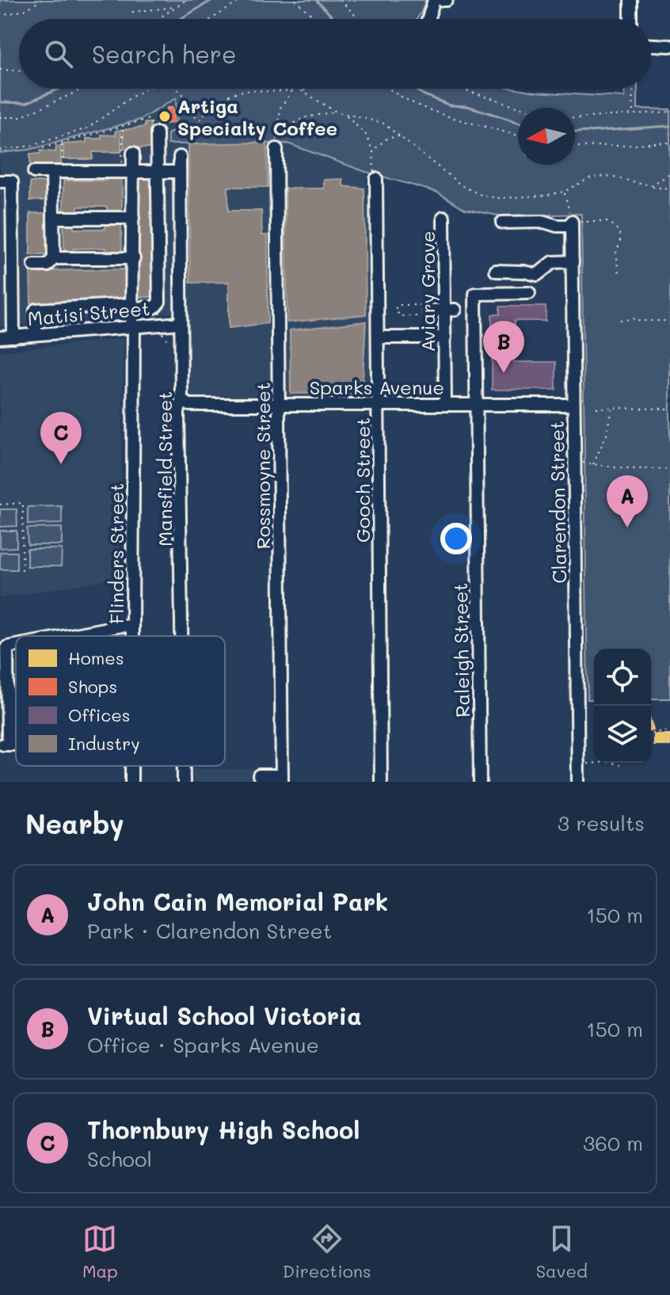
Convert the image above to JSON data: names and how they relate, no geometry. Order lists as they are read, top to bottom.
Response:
{
  "streets": {
    "street": [
      "Aviary Grove",
      "Matisi Street",
      "Sparks Avenue",
      "Rossmoyne Street",
      "Mansfield Street",
      "Gooch Street",
      "Clarendon Street",
      "Flinders Street",
      "Raleigh Street"
    ]
  },
  "crossings": [
    ["Aviary Grove", "Sparks Avenue"],
    ["Matisi Street", "Mansfield Street"],
    ["Matisi Street", "Flinders Street"],
    ["Sparks Avenue", "Rossmoyne Street"],
    ["Sparks Avenue", "Mansfield Street"],
    ["Sparks Avenue", "Gooch Street"],
    ["Sparks Avenue", "Clarendon Street"],
    ["Sparks Avenue", "Raleigh Street"]
  ],
  "places": ["Artiga Specialty Coffee"],
  "legend": [
    "Homes",
    "Shops",
    "Offices",
    "Industry"
  ],
  "north": "left",
  "page": {
    "search": "Search here",
    "pins": ["B", "C", "A"],
    "heading": ["Nearby", "3 results"],
    "list": [
      {
        "mark": "A",
        "name": "John Cain Memorial Park",
        "note": "Park · Clarendon Street",
        "value": "150 m"
      },
      {
        "mark": "B",
        "name": "Virtual School Victoria",
        "note": "Office · Sparks Avenue",
        "value": "150 m"
      },
      {
        "mark": "C",
        "name": "Thornbury High School",
        "note": "School",
        "value": "360 m"
      }
    ],
    "nav": ["Map", "Directions", "Saved"]
  }
}
